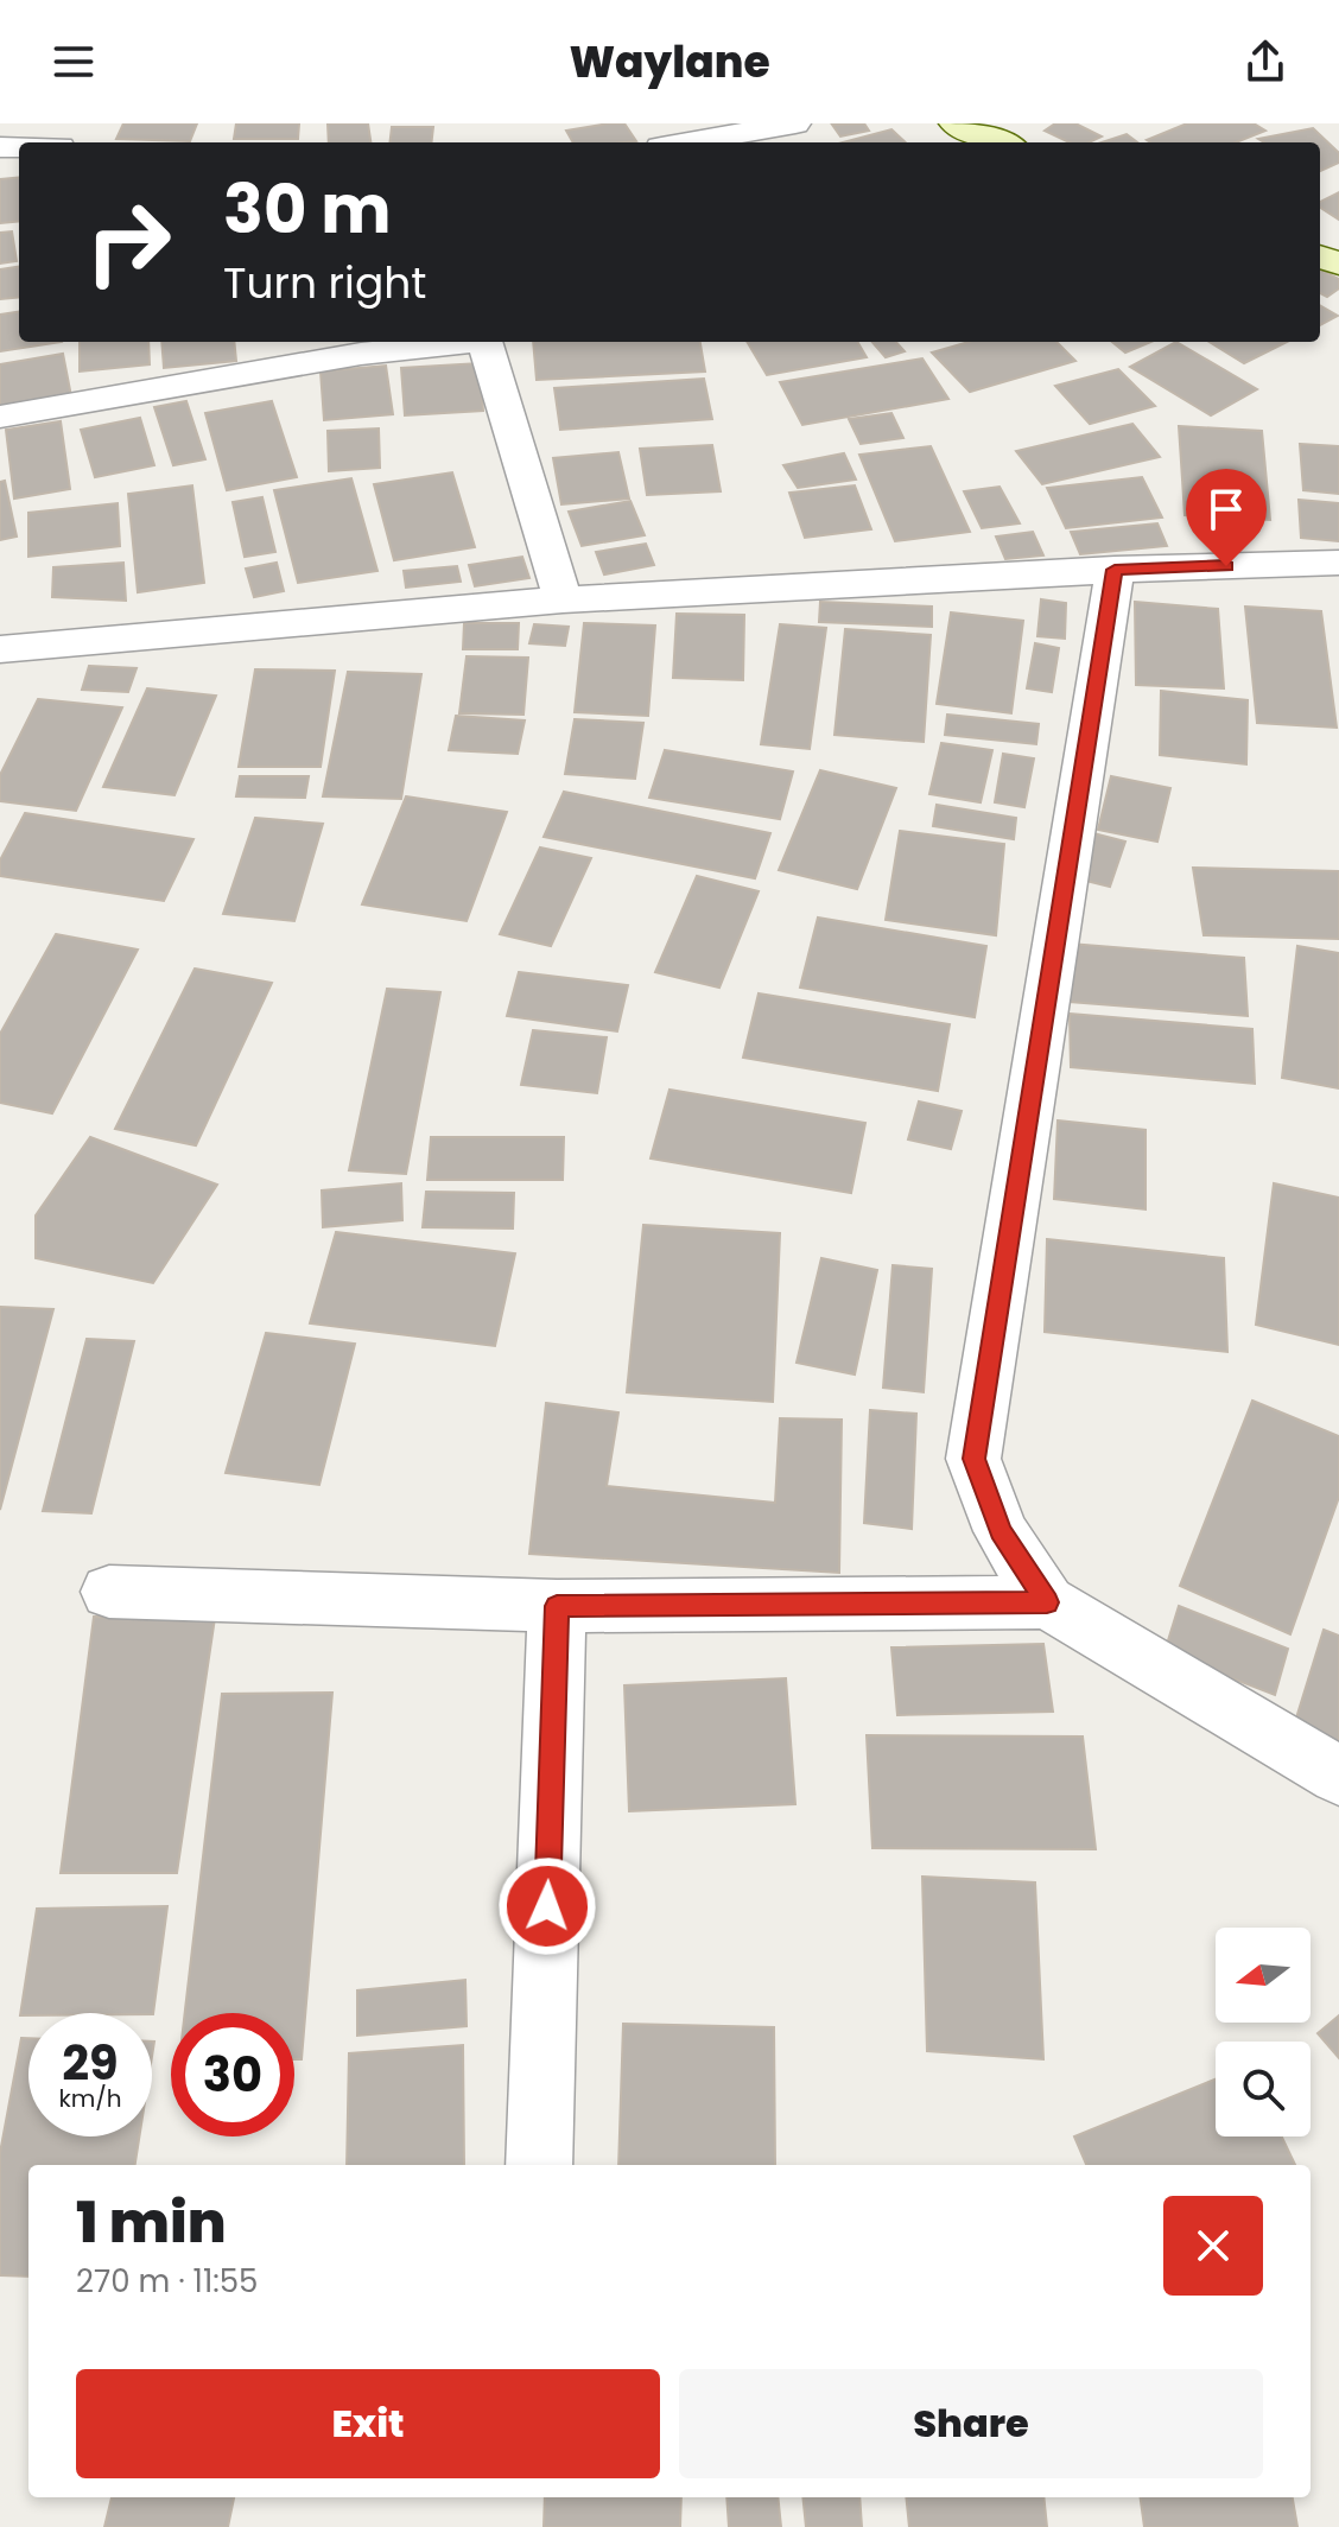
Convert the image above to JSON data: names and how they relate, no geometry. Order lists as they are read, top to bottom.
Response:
{
  "north": "left",
  "page": {
    "header": "Waylane",
    "turn": ["30 m", "Turn right"],
    "speed": "29 km/h",
    "limit": "30",
    "heading": ["1 min", "270 m · 11:55"],
    "buttons": ["Exit", "Share"]
  }
}
